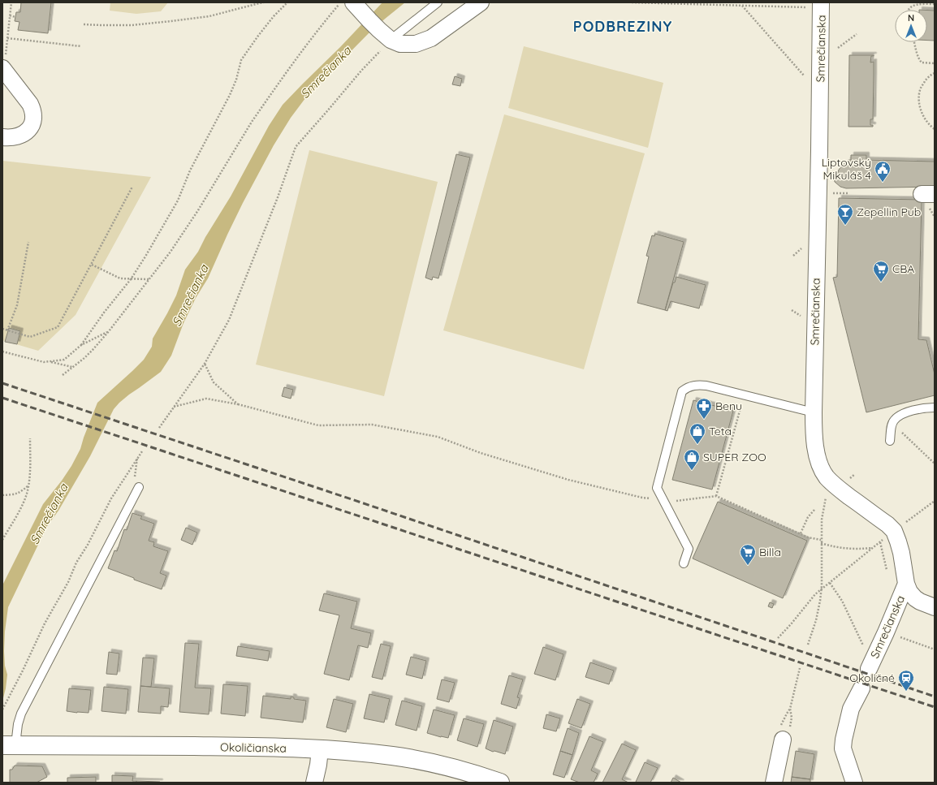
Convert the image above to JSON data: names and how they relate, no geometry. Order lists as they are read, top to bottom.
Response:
{
  "streets": {
    "main road": ["Okoličianska"],
    "street": ["Smrečianska"]
  },
  "districts": ["PODBREZINY"],
  "water": ["Smrečianka"],
  "places": {
    "public building": ["Liptovský Mikuláš 4"],
    "bar": ["Zepellin Pub"],
    "supermarket": ["CBA", "Billa"],
    "pharmacy": ["Benu"],
    "shop": ["Teta", "SUPER ZOO"],
    "station": ["Okoličné"]
  },
  "north": "top"
}
